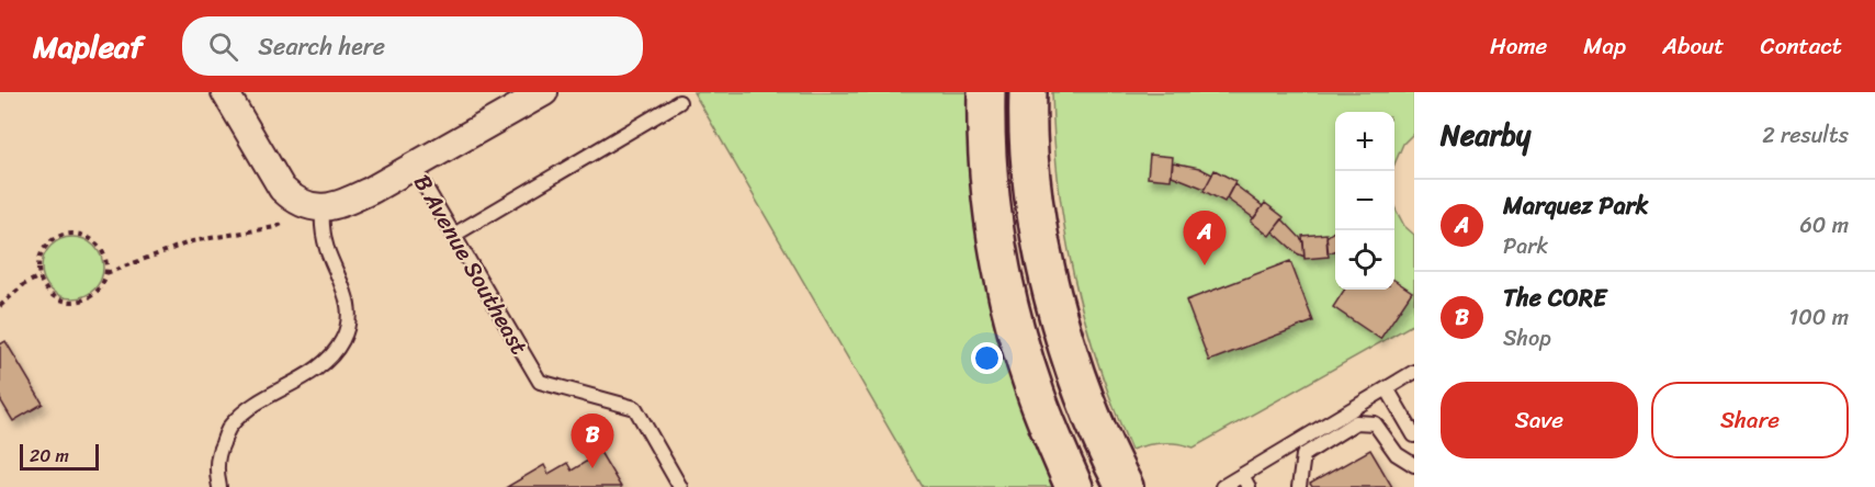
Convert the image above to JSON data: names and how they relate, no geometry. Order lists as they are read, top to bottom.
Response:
{
  "streets": {
    "street": ["B Avenue Southeast"]
  },
  "scale_bar": "20 m",
  "page": {
    "header": "Mapleaf",
    "search": "Search here",
    "nav": [
      "Home",
      "Map",
      "About",
      "Contact"
    ],
    "heading": ["Nearby", "2 results"],
    "map_buttons": ["+", "−"],
    "list": [
      {
        "mark": "A",
        "name": "Marquez Park",
        "note": "Park",
        "value": "60 m"
      },
      {
        "mark": "B",
        "name": "The CORE",
        "note": "Shop",
        "value": "100 m"
      }
    ],
    "pins": ["A", "B"],
    "buttons": ["Save", "Share"],
    "scale": "20 m"
  }
}
